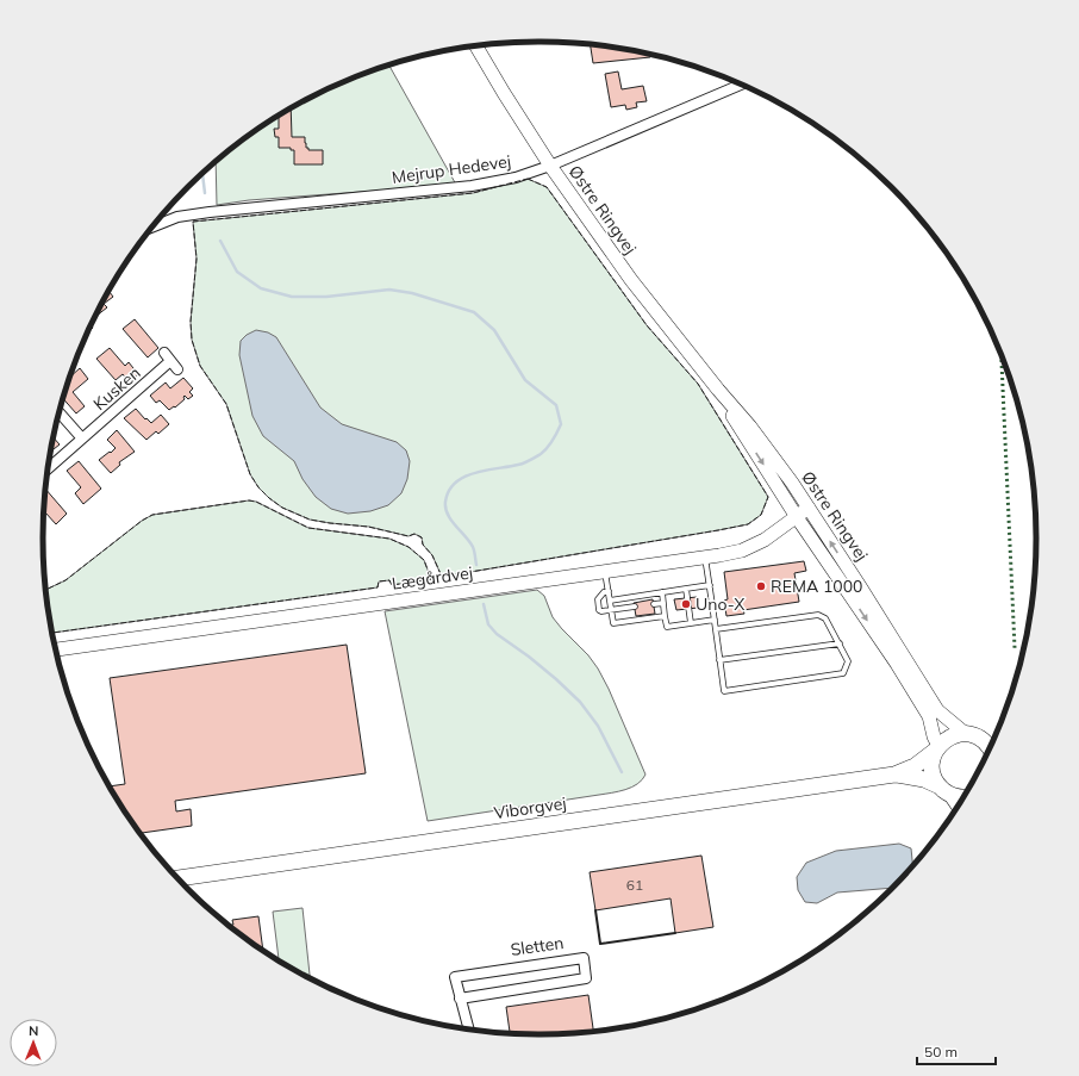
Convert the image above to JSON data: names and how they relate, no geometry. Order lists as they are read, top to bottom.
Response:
{
  "streets": {
    "main road": ["Viborgvej"],
    "street": [
      "Mejrup Hedevej",
      "Østre Ringvej",
      "Kusken",
      "Lægårdvej",
      "Sletten"
    ]
  },
  "crossings": [
    ["Mejrup Hedevej", "Østre Ringvej"],
    ["Østre Ringvej", "Lægårdvej"],
    ["Østre Ringvej", "Viborgvej"]
  ],
  "places": ["REMA 1000", "Uno-X"],
  "house_numbers": ["61"],
  "scale_bar": "50 m",
  "north": "top"
}
